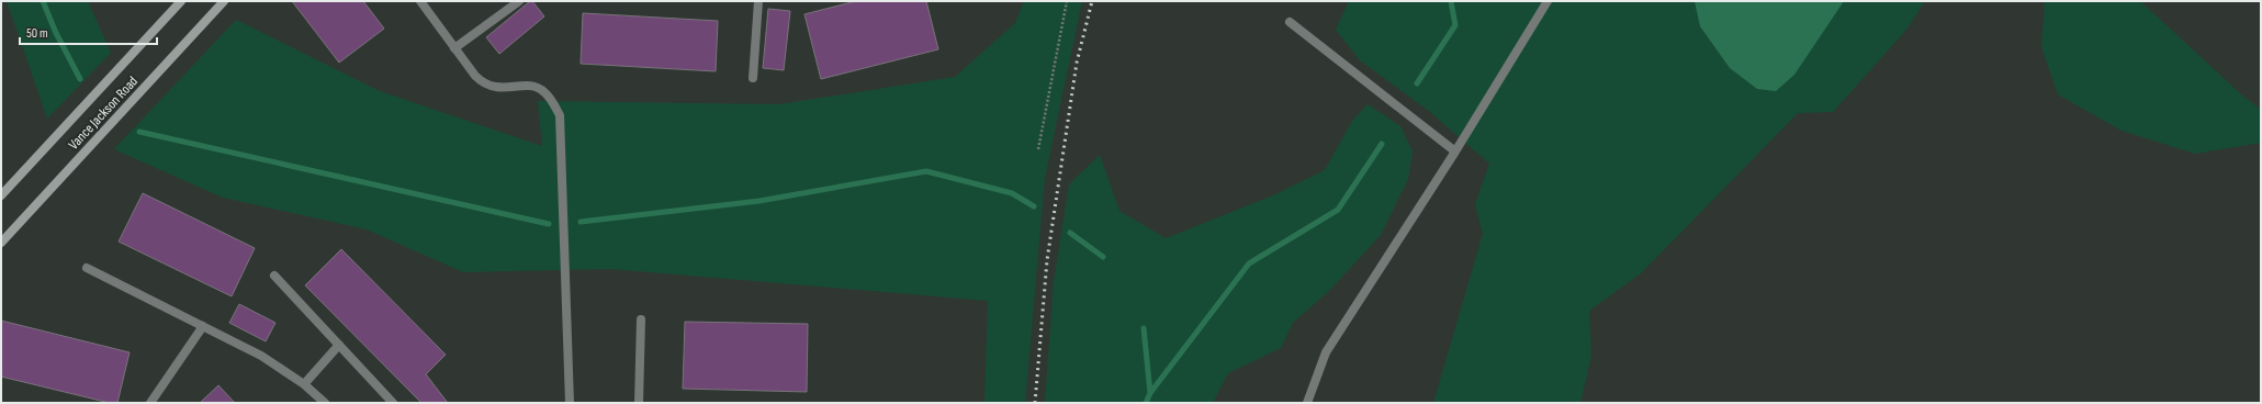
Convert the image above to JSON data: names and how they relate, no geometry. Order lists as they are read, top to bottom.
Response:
{
  "streets": {
    "main road": ["Vance Jackson Road"]
  },
  "scale_bar": "50 m"
}
